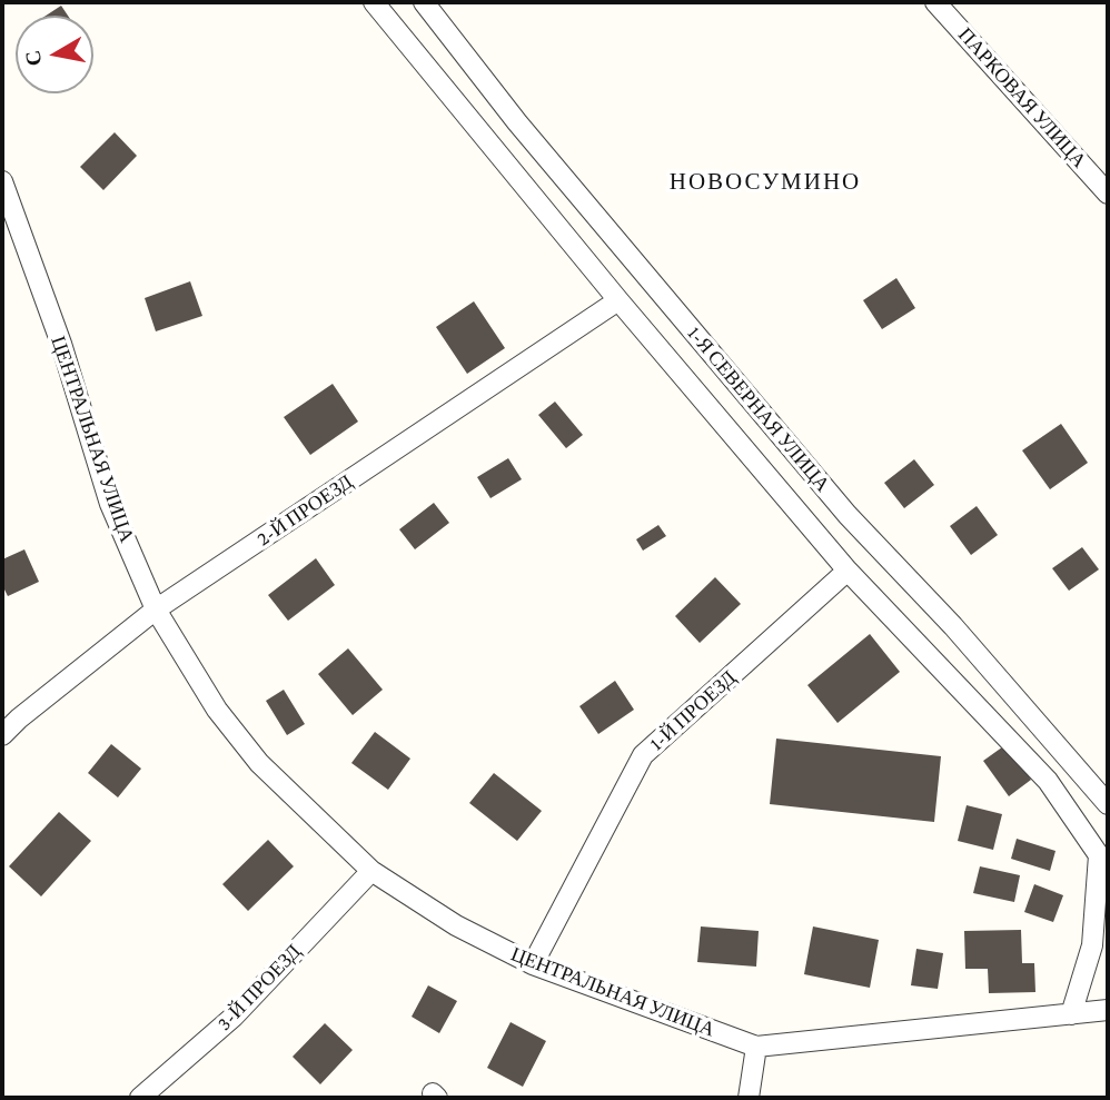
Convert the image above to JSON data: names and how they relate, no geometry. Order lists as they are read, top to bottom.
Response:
{
  "streets": {
    "street": [
      "ПАРКОВАЯ УЛИЦА",
      "1-Я СЕВЕРНАЯ УЛИЦА",
      "ЦЕНТРАЛЬНАЯ УЛИЦА",
      "2-Й ПРОЕЗД",
      "1-Й ПРОЕЗД",
      "3-Й ПРОЕЗД"
    ]
  },
  "crossings": [
    ["ЦЕНТРАЛЬНАЯ УЛИЦА", "2-Й ПРОЕЗД"],
    ["ЦЕНТРАЛЬНАЯ УЛИЦА", "1-Й ПРОЕЗД"],
    ["ЦЕНТРАЛЬНАЯ УЛИЦА", "3-Й ПРОЕЗД"]
  ],
  "districts": ["НОВОСУМИНО"],
  "north": "left"
}
